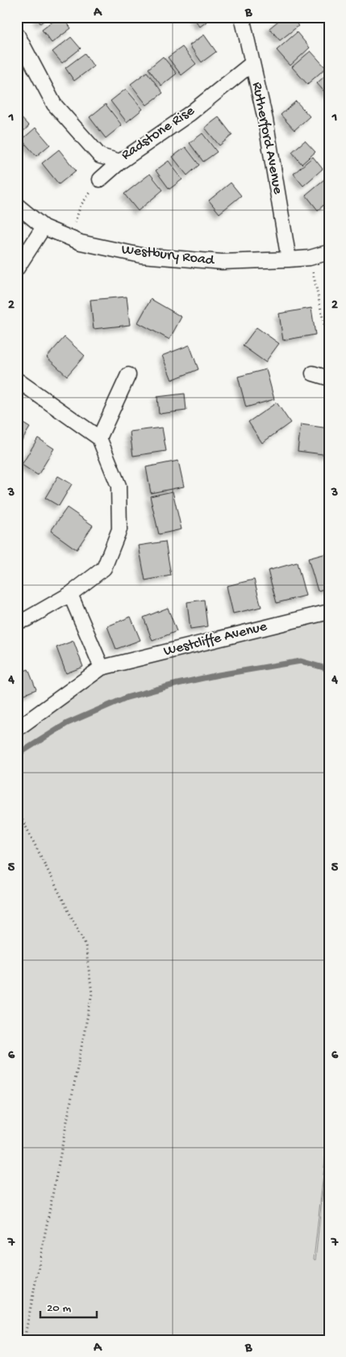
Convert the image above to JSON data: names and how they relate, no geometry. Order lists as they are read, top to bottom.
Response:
{
  "streets": {
    "street": [
      "Radstone Rise",
      "Rutherford Avenue",
      "Westbury Road",
      "Westcliffe Avenue"
    ]
  },
  "crossings": [
    ["Radstone Rise", "Rutherford Avenue"],
    ["Rutherford Avenue", "Westbury Road"]
  ],
  "scale_bar": "20 m",
  "grid": {
    "columns": ["A", "B"],
    "rows": [
      "1",
      "2",
      "3",
      "4",
      "5",
      "6",
      "7"
    ]
  }
}
